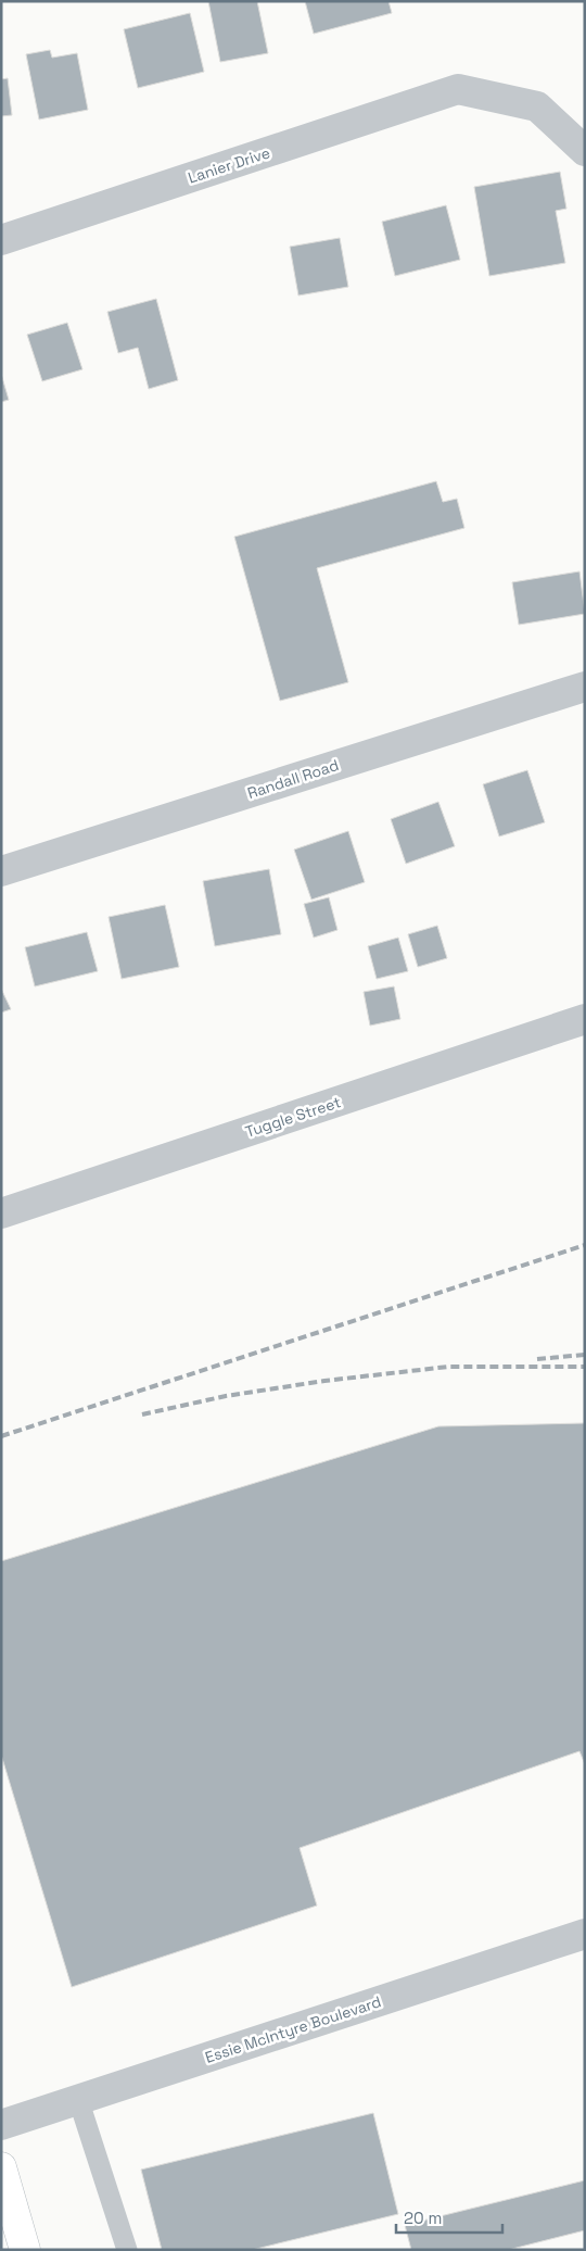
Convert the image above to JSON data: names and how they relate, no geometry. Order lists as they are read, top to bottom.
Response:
{
  "streets": {
    "street": [
      "Lanier Drive",
      "Randall Road",
      "Tuggle Street",
      "Essie McIntyre Boulevard"
    ]
  },
  "scale_bar": "20 m"
}
